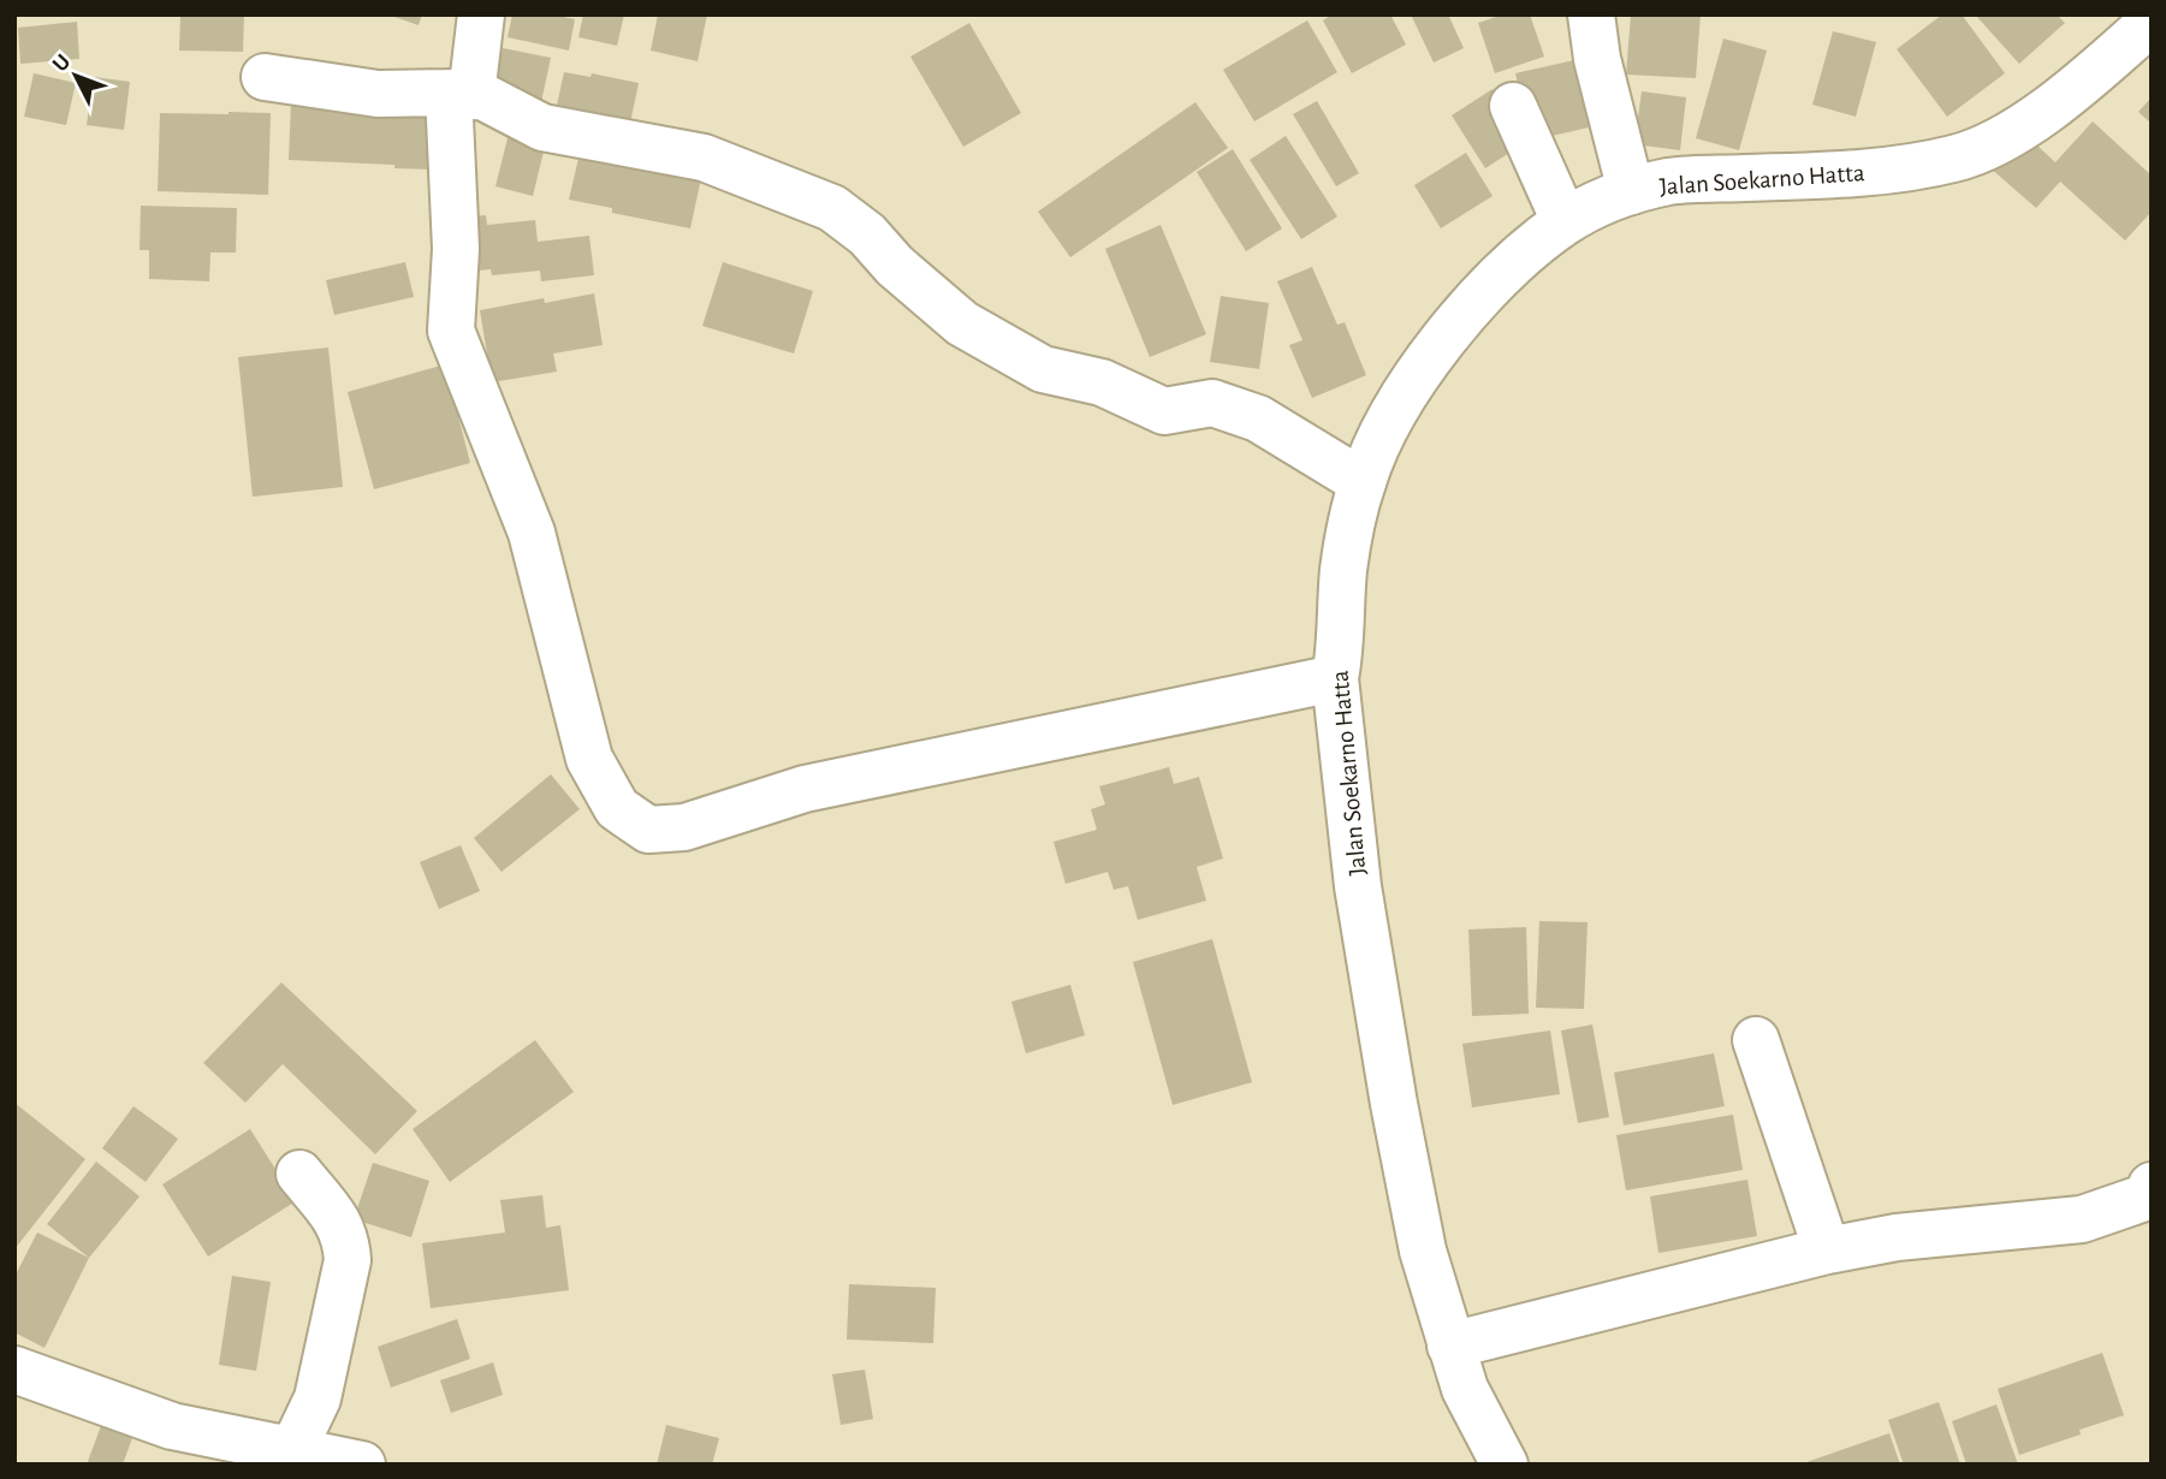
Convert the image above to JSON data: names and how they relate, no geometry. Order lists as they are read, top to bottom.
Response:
{
  "streets": {
    "street": ["Jalan Soekarno Hatta"]
  },
  "north": "top left"
}
